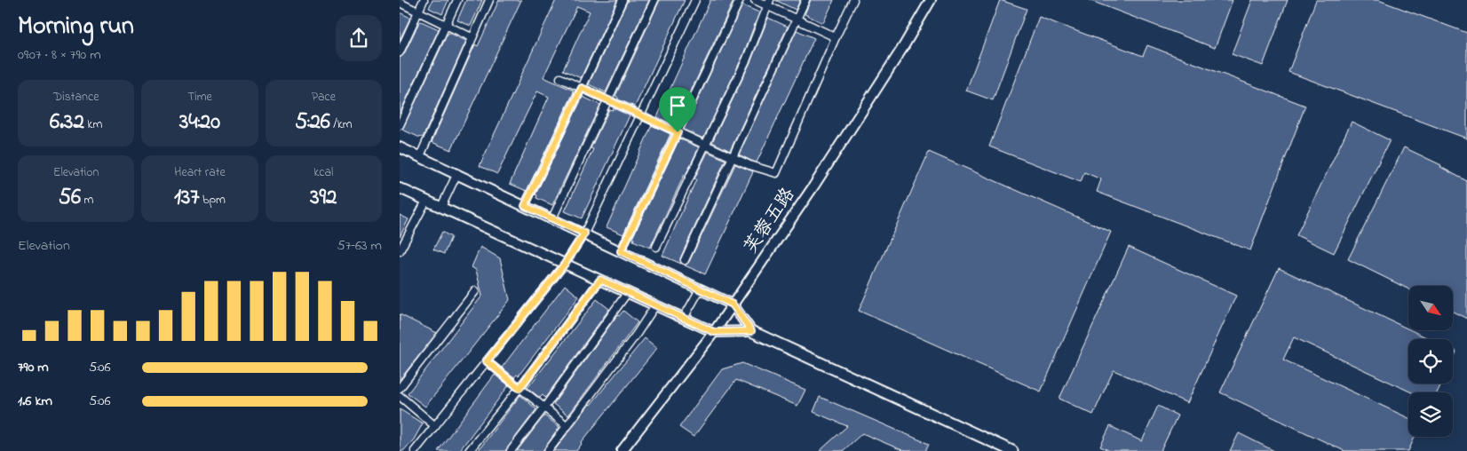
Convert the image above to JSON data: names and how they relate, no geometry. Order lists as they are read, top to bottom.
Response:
{
  "streets": {
    "street": ["芙蓉五路"]
  },
  "north": "bottom right",
  "page": {
    "heading": ["Morning run", "09:07 · 8 × 790 m"],
    "stats": [
      ["Distance", "6.32 km"],
      ["Time", "34:20"],
      ["Pace", "5:26 /km"],
      ["Elevation", "56 m"],
      ["Heart rate", "137 bpm"],
      ["kcal", "392"]
    ],
    "chart": ["Elevation", "57–63 m"],
    "list": [
      {
        "name": "790 m",
        "note": "5:06"
      },
      {
        "name": "1.6 km",
        "note": "5:06"
      }
    ]
  }
}
